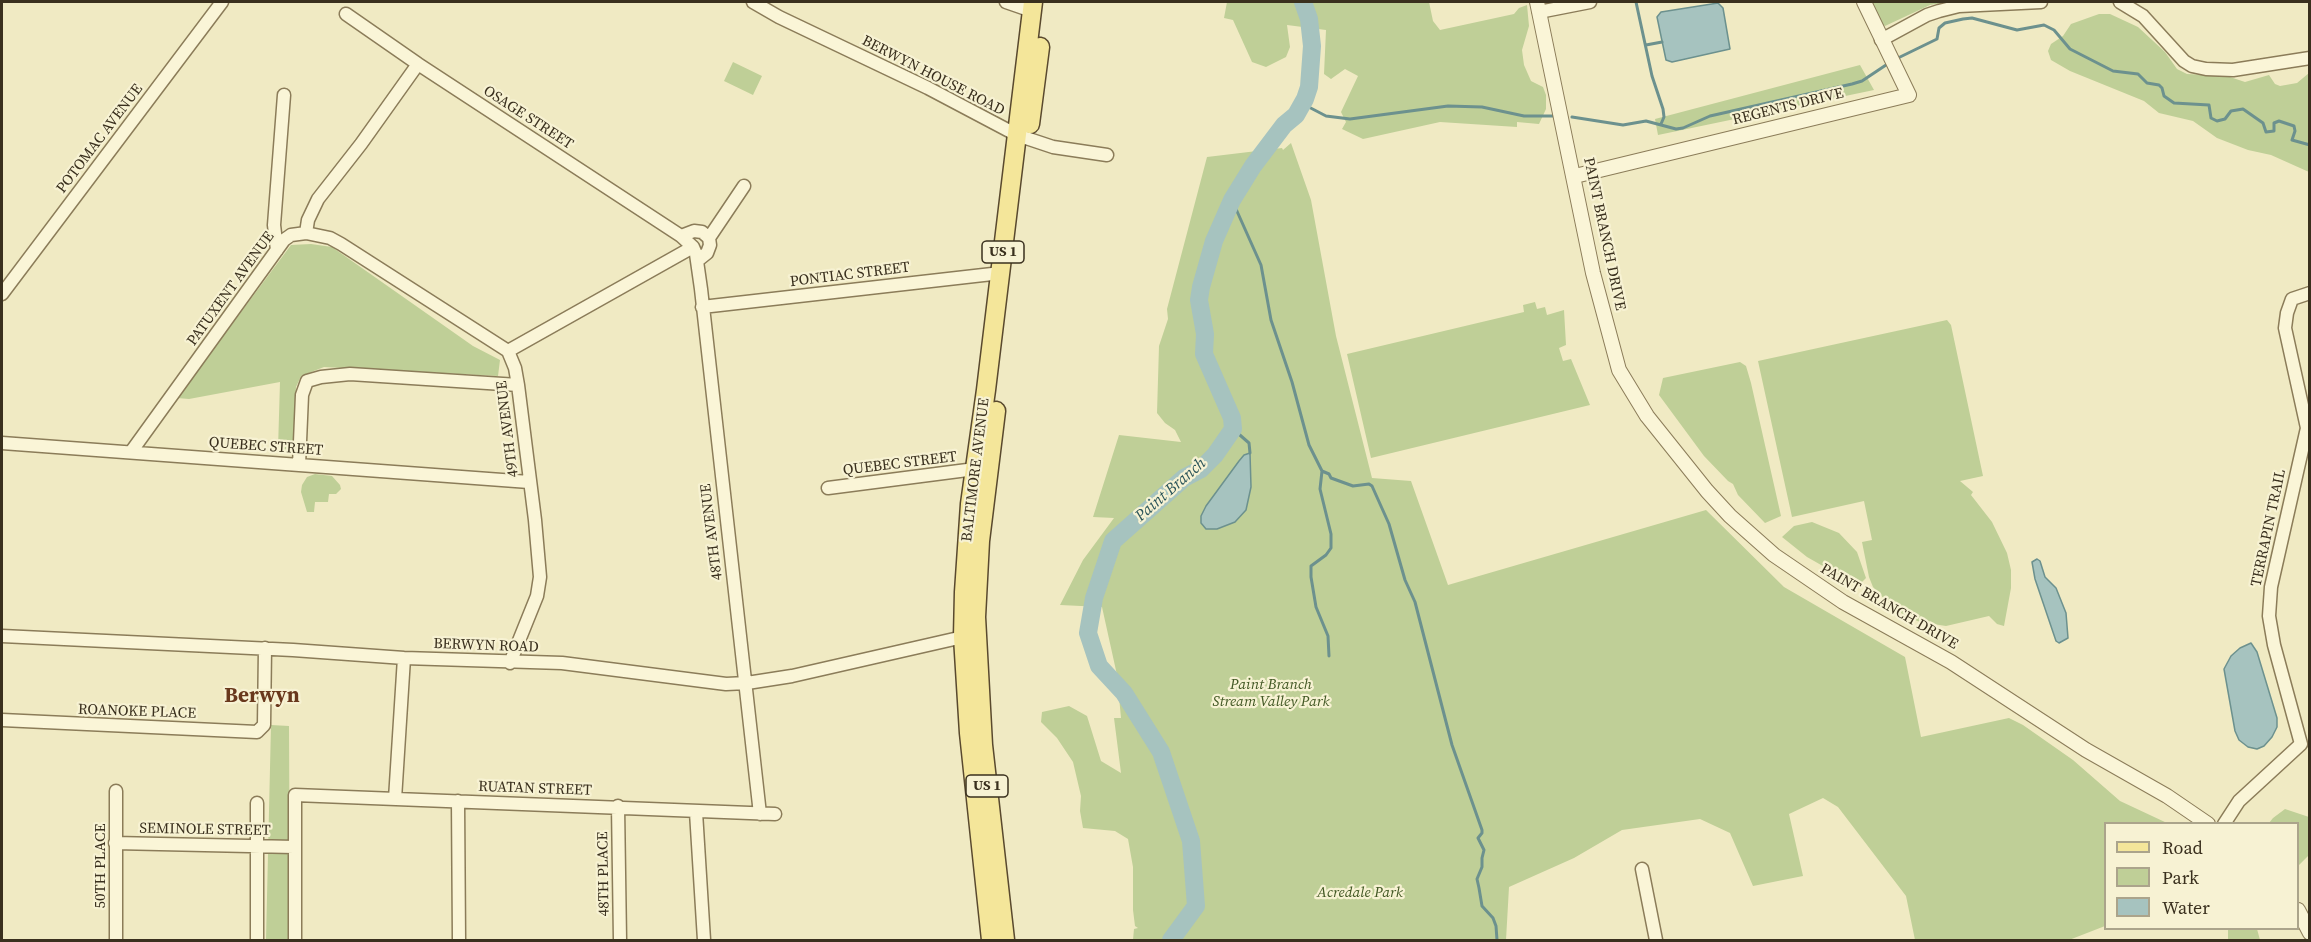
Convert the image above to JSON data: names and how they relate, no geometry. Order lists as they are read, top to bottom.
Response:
{
  "streets": {
    "main road": ["US 1", "BALTIMORE AVENUE"],
    "street": [
      "BERWYN HOUSE ROAD",
      "REGENTS DRIVE",
      "OSAGE STREET",
      "POTOMAC AVENUE",
      "PAINT BRANCH DRIVE",
      "PONTIAC STREET",
      "PATUXENT AVENUE",
      "49TH AVENUE",
      "QUEBEC STREET",
      "TERRAPIN TRAIL",
      "48TH AVENUE",
      "BERWYN ROAD",
      "ROANOKE PLACE",
      "RUATAN STREET",
      "SEMINOLE STREET",
      "50TH PLACE",
      "48TH PLACE"
    ]
  },
  "crossings": [
    ["BERWYN HOUSE ROAD", "BALTIMORE AVENUE"],
    ["REGENTS DRIVE", "PAINT BRANCH DRIVE"],
    ["OSAGE STREET", "48TH AVENUE"],
    ["PONTIAC STREET", "BALTIMORE AVENUE"],
    ["PONTIAC STREET", "48TH AVENUE"],
    ["PATUXENT AVENUE", "QUEBEC STREET"],
    ["49TH AVENUE", "QUEBEC STREET"],
    ["49TH AVENUE", "BERWYN ROAD"],
    ["QUEBEC STREET", "BALTIMORE AVENUE"],
    ["BALTIMORE AVENUE", "BERWYN ROAD"],
    ["48TH AVENUE", "BERWYN ROAD"],
    ["48TH AVENUE", "RUATAN STREET"],
    ["BERWYN ROAD", "ROANOKE PLACE"],
    ["RUATAN STREET", "SEMINOLE STREET"],
    ["RUATAN STREET", "48TH PLACE"],
    ["SEMINOLE STREET", "50TH PLACE"]
  ],
  "districts": ["Berwyn"],
  "water": ["Paint Branch"],
  "parks": ["Paint Branch Stream Valley Park", "Acredale Park"],
  "legend": ["Road", "Park", "Water"]
}
